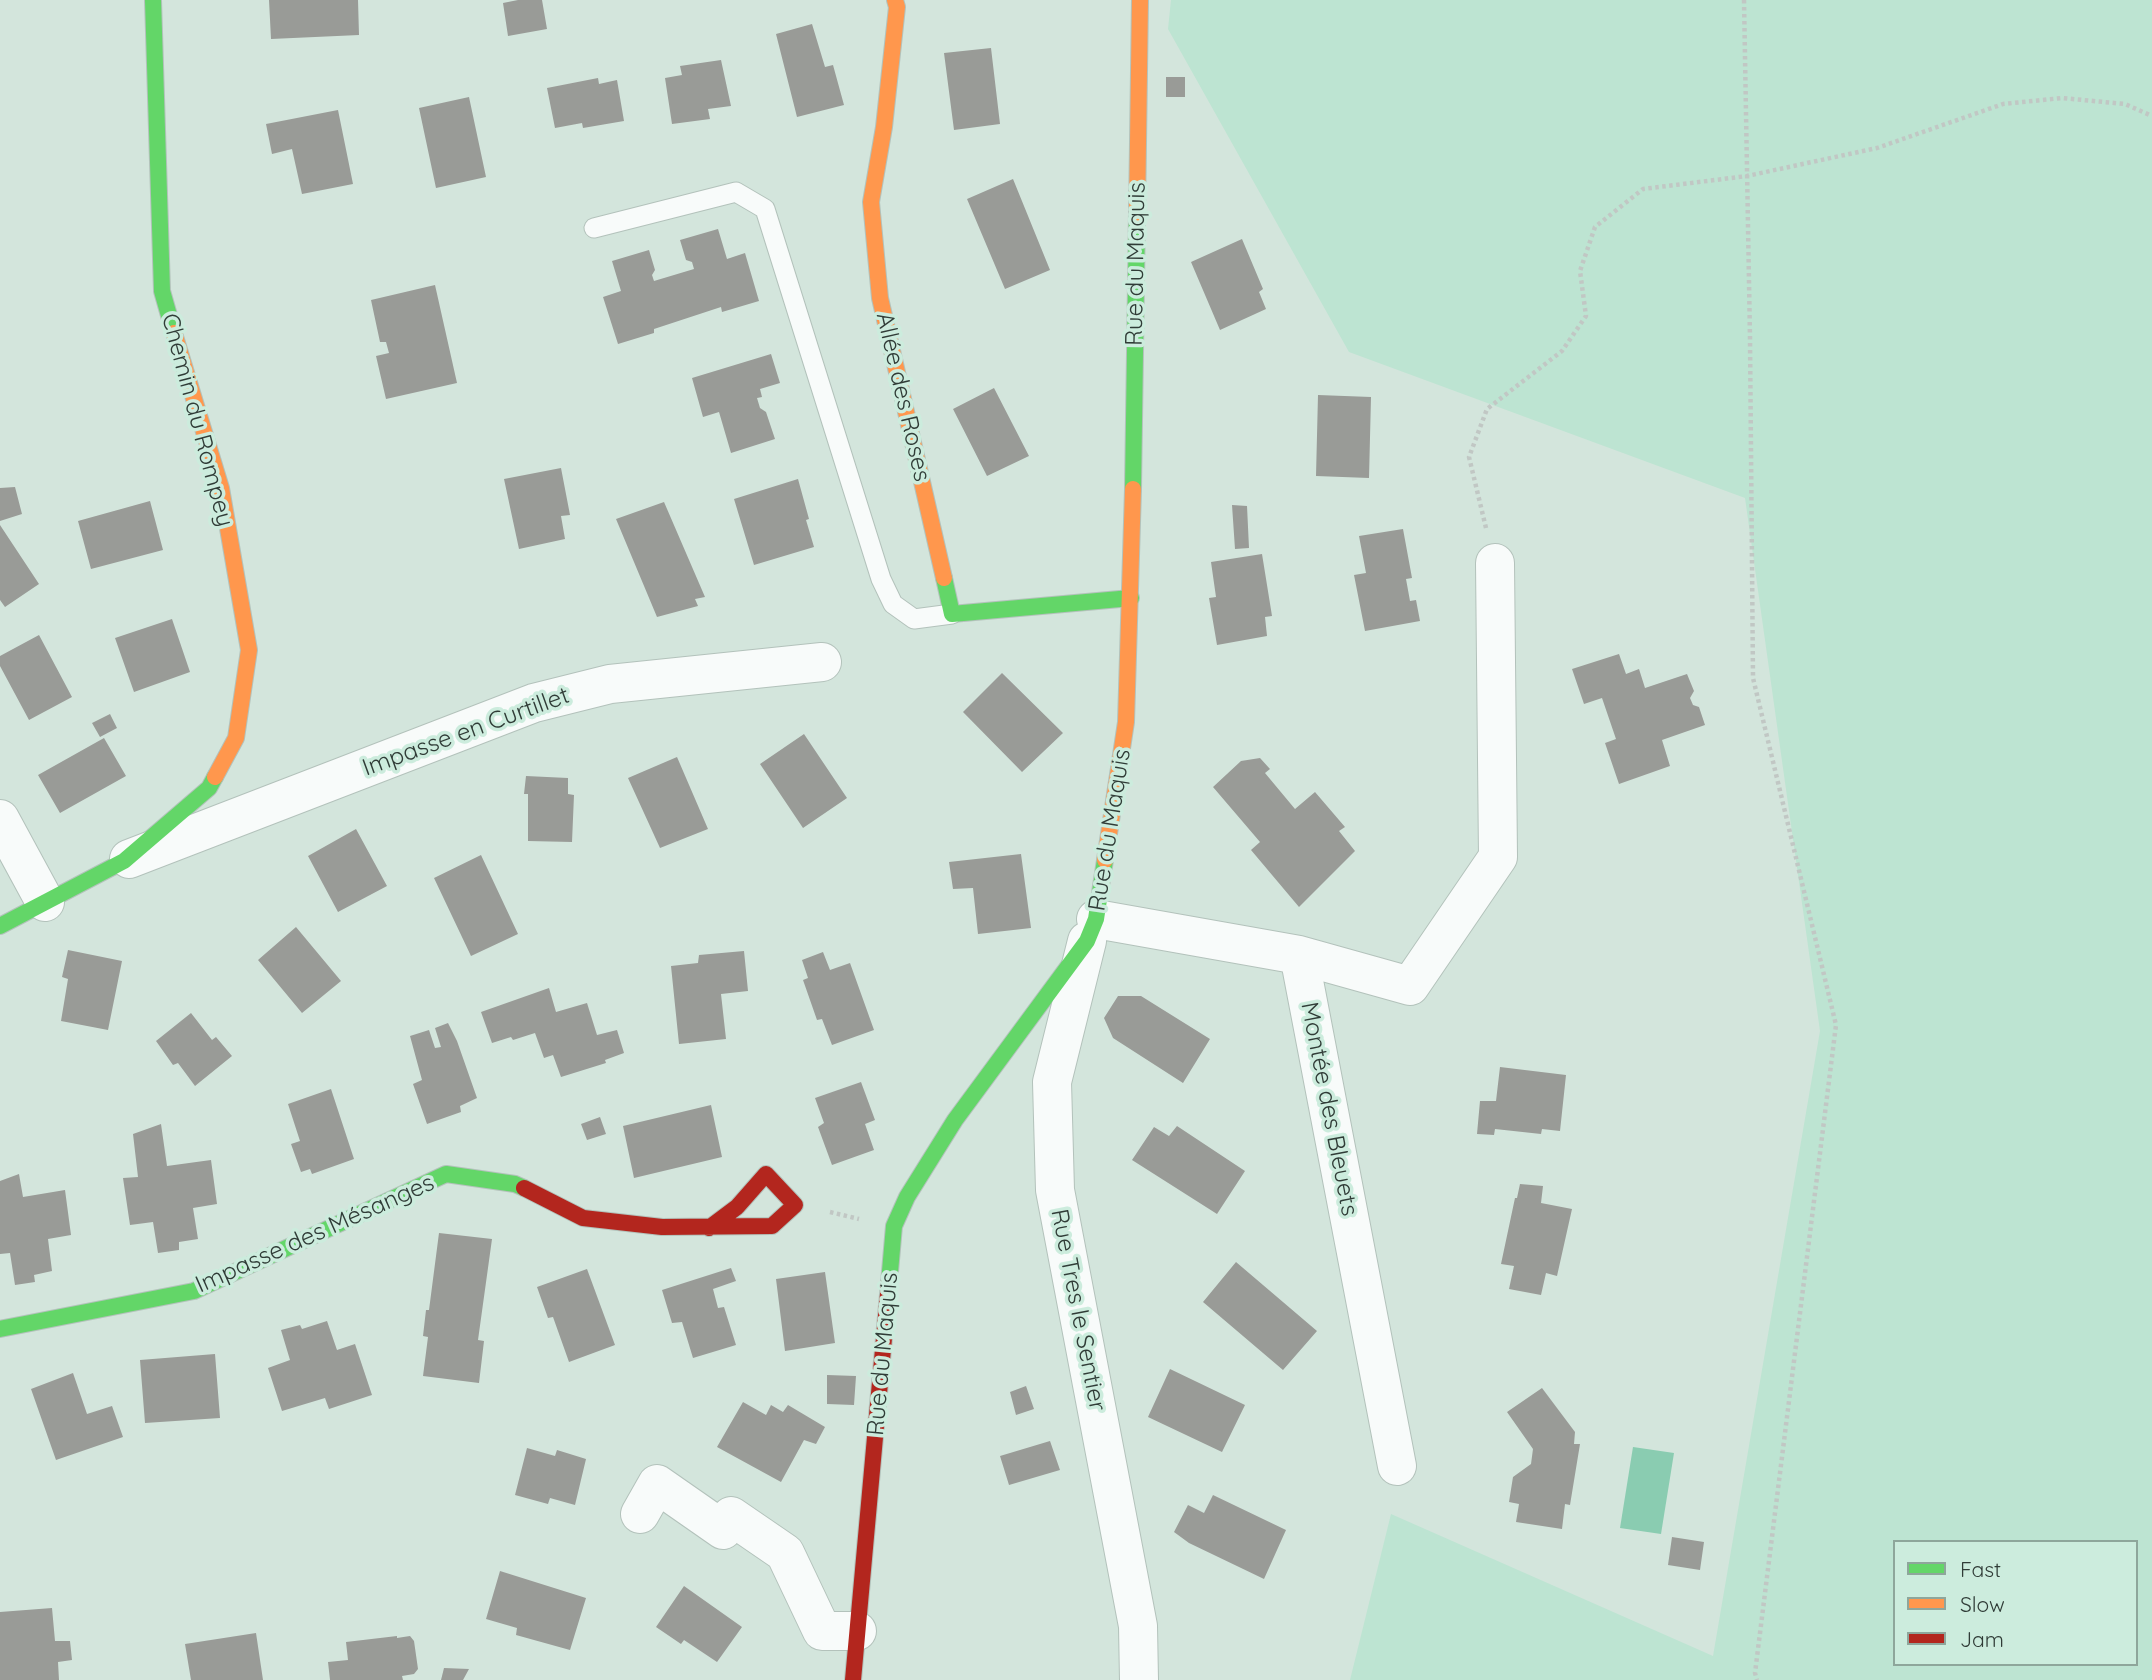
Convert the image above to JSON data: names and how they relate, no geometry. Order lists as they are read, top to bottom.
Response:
{
  "streets": {
    "street": [
      "Rue du Maquis",
      "Allée des Roses",
      "Chemin du Rompey",
      "Impasse en Curtillet",
      "Montée des Bleuets",
      "Impasse des Mésanges",
      "Rue Tres le Sentier"
    ]
  },
  "crossings": [
    ["Rue du Maquis", "Rue Tres le Sentier"],
    ["Chemin du Rompey", "Impasse en Curtillet"]
  ],
  "legend": ["Fast", "Slow", "Jam"]
}
